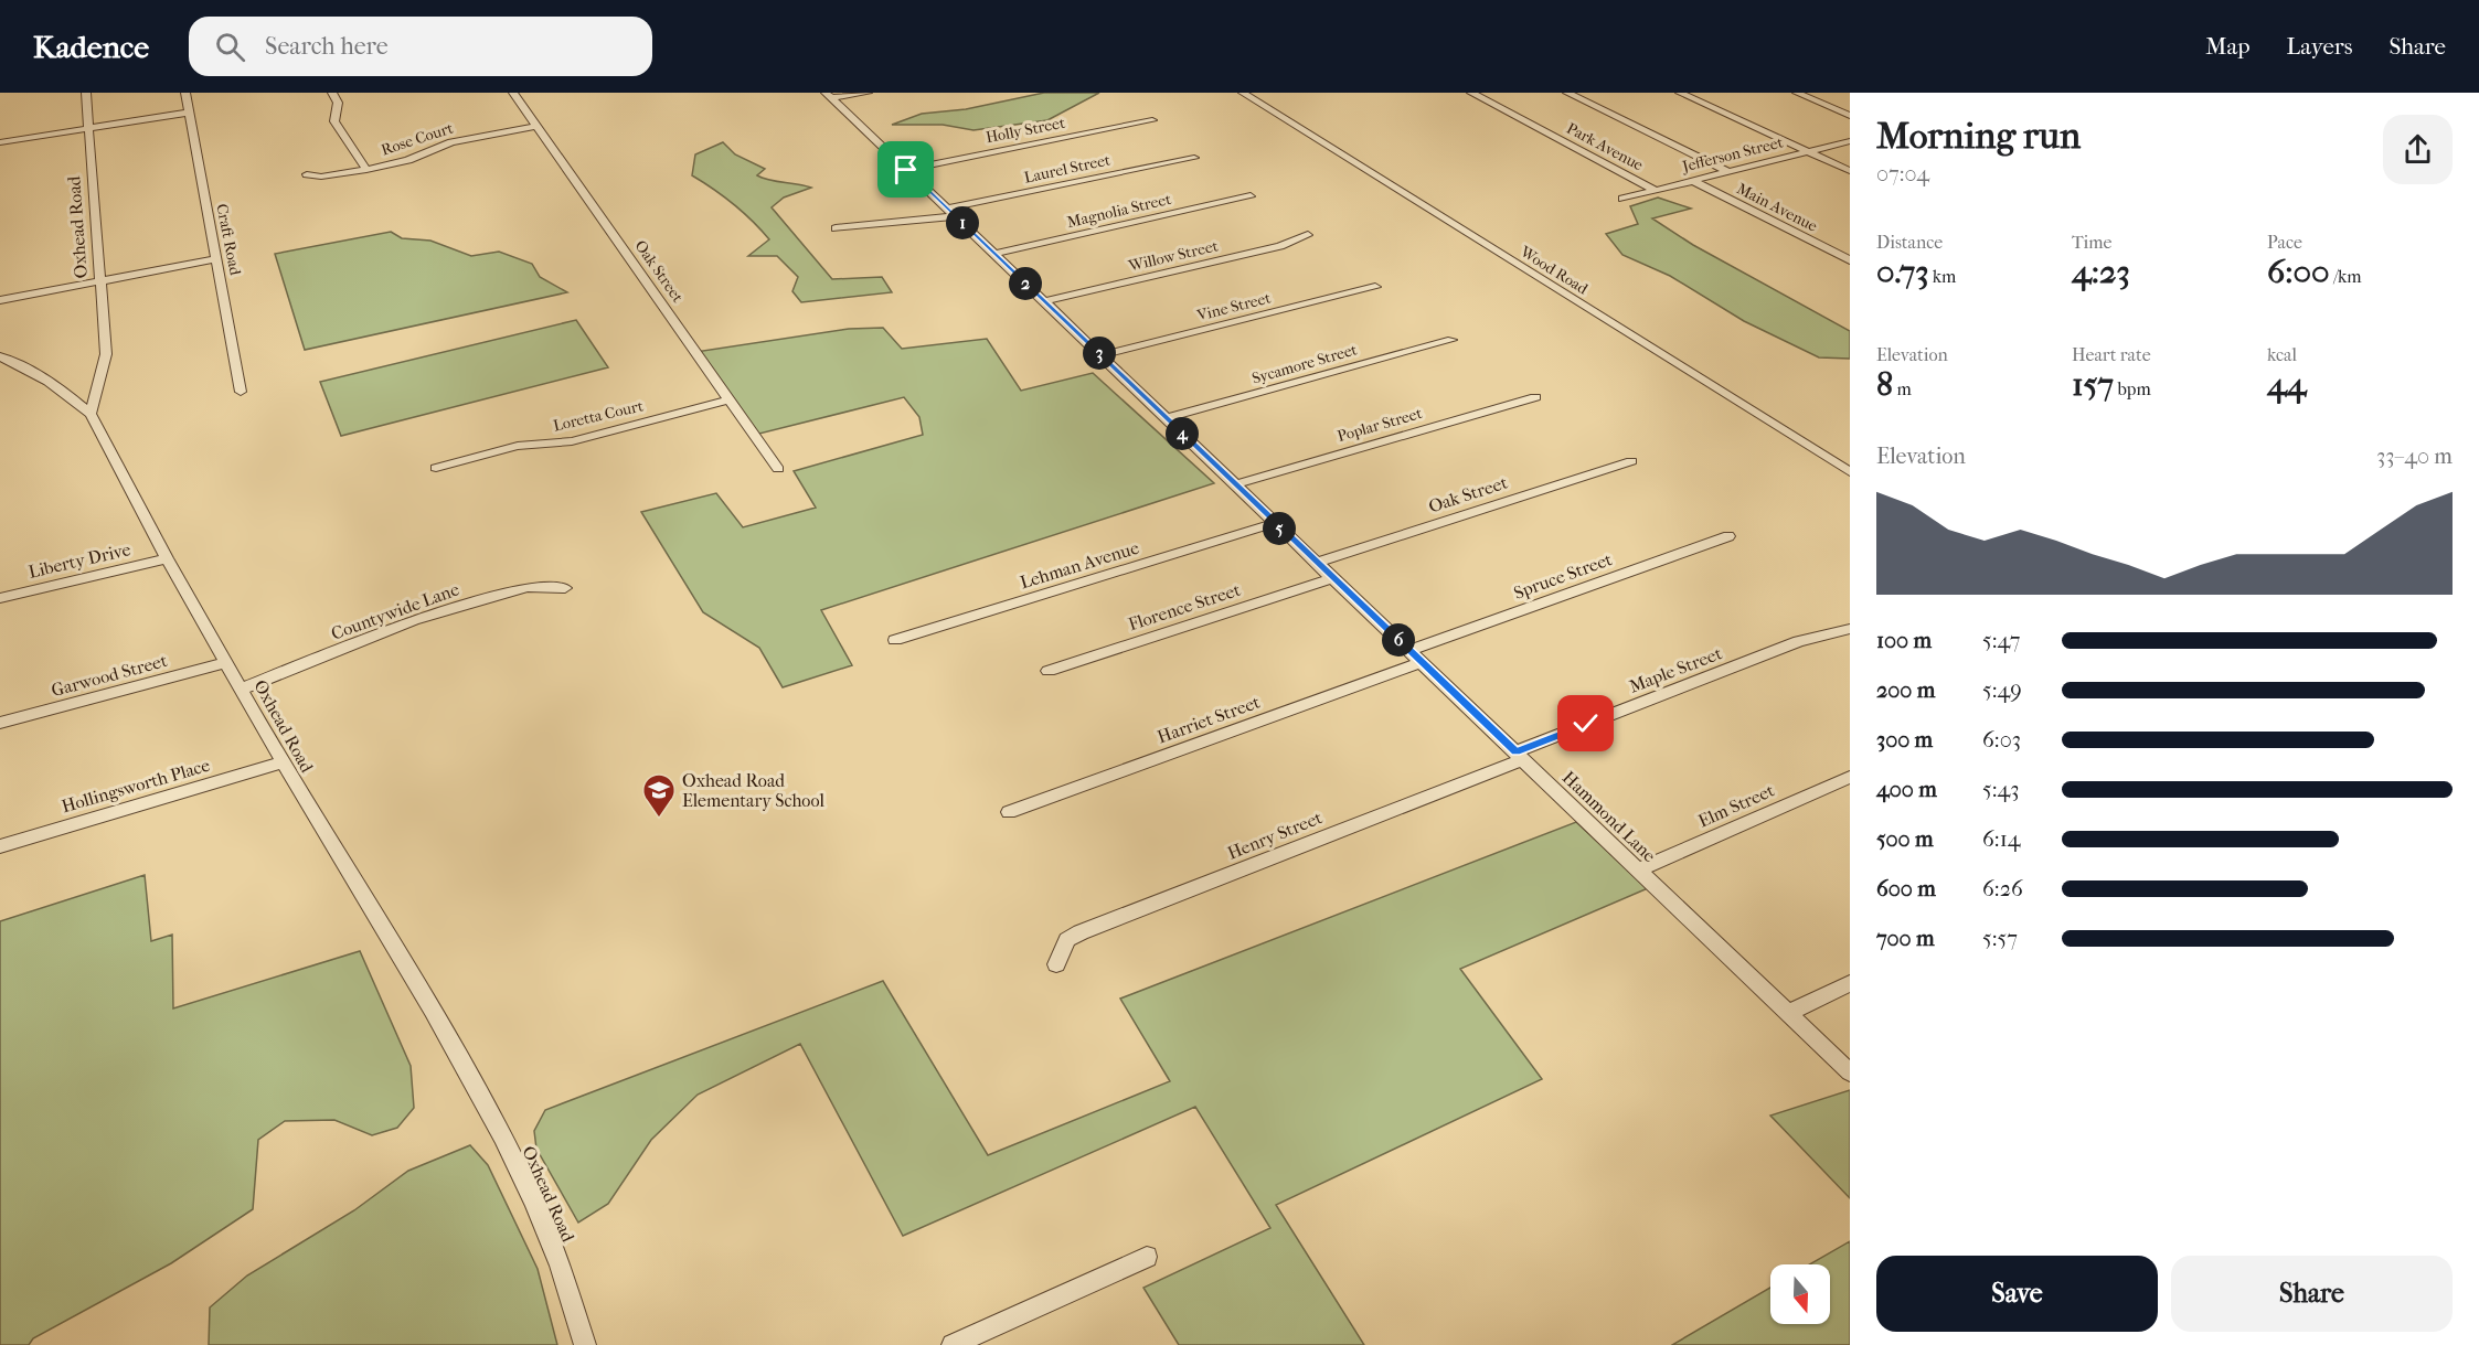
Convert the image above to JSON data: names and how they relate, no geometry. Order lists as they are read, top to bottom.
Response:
{
  "streets": {
    "street": [
      "Holly Street",
      "Rose Court",
      "Park Avenue",
      "Jefferson Street",
      "Laurel Street",
      "Main Avenue",
      "Magnolia Street",
      "Oxhead Road",
      "Craft Road",
      "Willow Street",
      "Wood Road",
      "Oak Street",
      "Vine Street",
      "Sycamore Street",
      "Loretta Court",
      "Poplar Street",
      "Liberty Drive",
      "Lehman Avenue",
      "Spruce Street",
      "Florence Street",
      "Countywide Lane",
      "Maple Street",
      "Garwood Street",
      "Harriet Street",
      "Hollingsworth Place",
      "Elm Street",
      "Hammond Lane",
      "Henry Street"
    ]
  },
  "crossings": [
    ["Holly Street", "Hammond Lane"],
    ["Rose Court", "Oak Street"],
    ["Park Avenue", "Jefferson Street"],
    ["Jefferson Street", "Main Avenue"],
    ["Laurel Street", "Hammond Lane"],
    ["Magnolia Street", "Hammond Lane"],
    ["Oxhead Road", "Liberty Drive"],
    ["Oxhead Road", "Countywide Lane"],
    ["Oxhead Road", "Garwood Street"],
    ["Oxhead Road", "Hollingsworth Place"],
    ["Willow Street", "Hammond Lane"],
    ["Oak Street", "Loretta Court"],
    ["Oak Street", "Hammond Lane"],
    ["Vine Street", "Hammond Lane"],
    ["Sycamore Street", "Hammond Lane"],
    ["Poplar Street", "Hammond Lane"],
    ["Lehman Avenue", "Hammond Lane"],
    ["Spruce Street", "Hammond Lane"],
    ["Florence Street", "Hammond Lane"],
    ["Maple Street", "Hammond Lane"],
    ["Maple Street", "Henry Street"],
    ["Harriet Street", "Hammond Lane"],
    ["Elm Street", "Hammond Lane"],
    ["Hammond Lane", "Henry Street"]
  ],
  "places": {
    "school or university": ["Oxhead Road Elementary School"]
  },
  "north": "bottom",
  "page": {
    "header": "Kadence",
    "search": "Search here",
    "nav": ["Map", "Layers", "Share"],
    "heading": ["Morning run", "07:04"],
    "stats": [
      ["Distance", "0.73 km"],
      ["Time", "4:23"],
      ["Pace", "6:00 /km"],
      ["Elevation", "8 m"],
      ["Heart rate", "157 bpm"],
      ["kcal", "44"]
    ],
    "pins": [
      "1",
      "2",
      "3",
      "4",
      "5",
      "6"
    ],
    "chart": ["Elevation", "33–40 m"],
    "list": [
      {
        "name": "100 m",
        "note": "5:47"
      },
      {
        "name": "200 m",
        "note": "5:49"
      },
      {
        "name": "300 m",
        "note": "6:03"
      },
      {
        "name": "400 m",
        "note": "5:43"
      },
      {
        "name": "500 m",
        "note": "6:14"
      },
      {
        "name": "600 m",
        "note": "6:26"
      },
      {
        "name": "700 m",
        "note": "5:57"
      }
    ],
    "buttons": ["Save", "Share"]
  }
}
